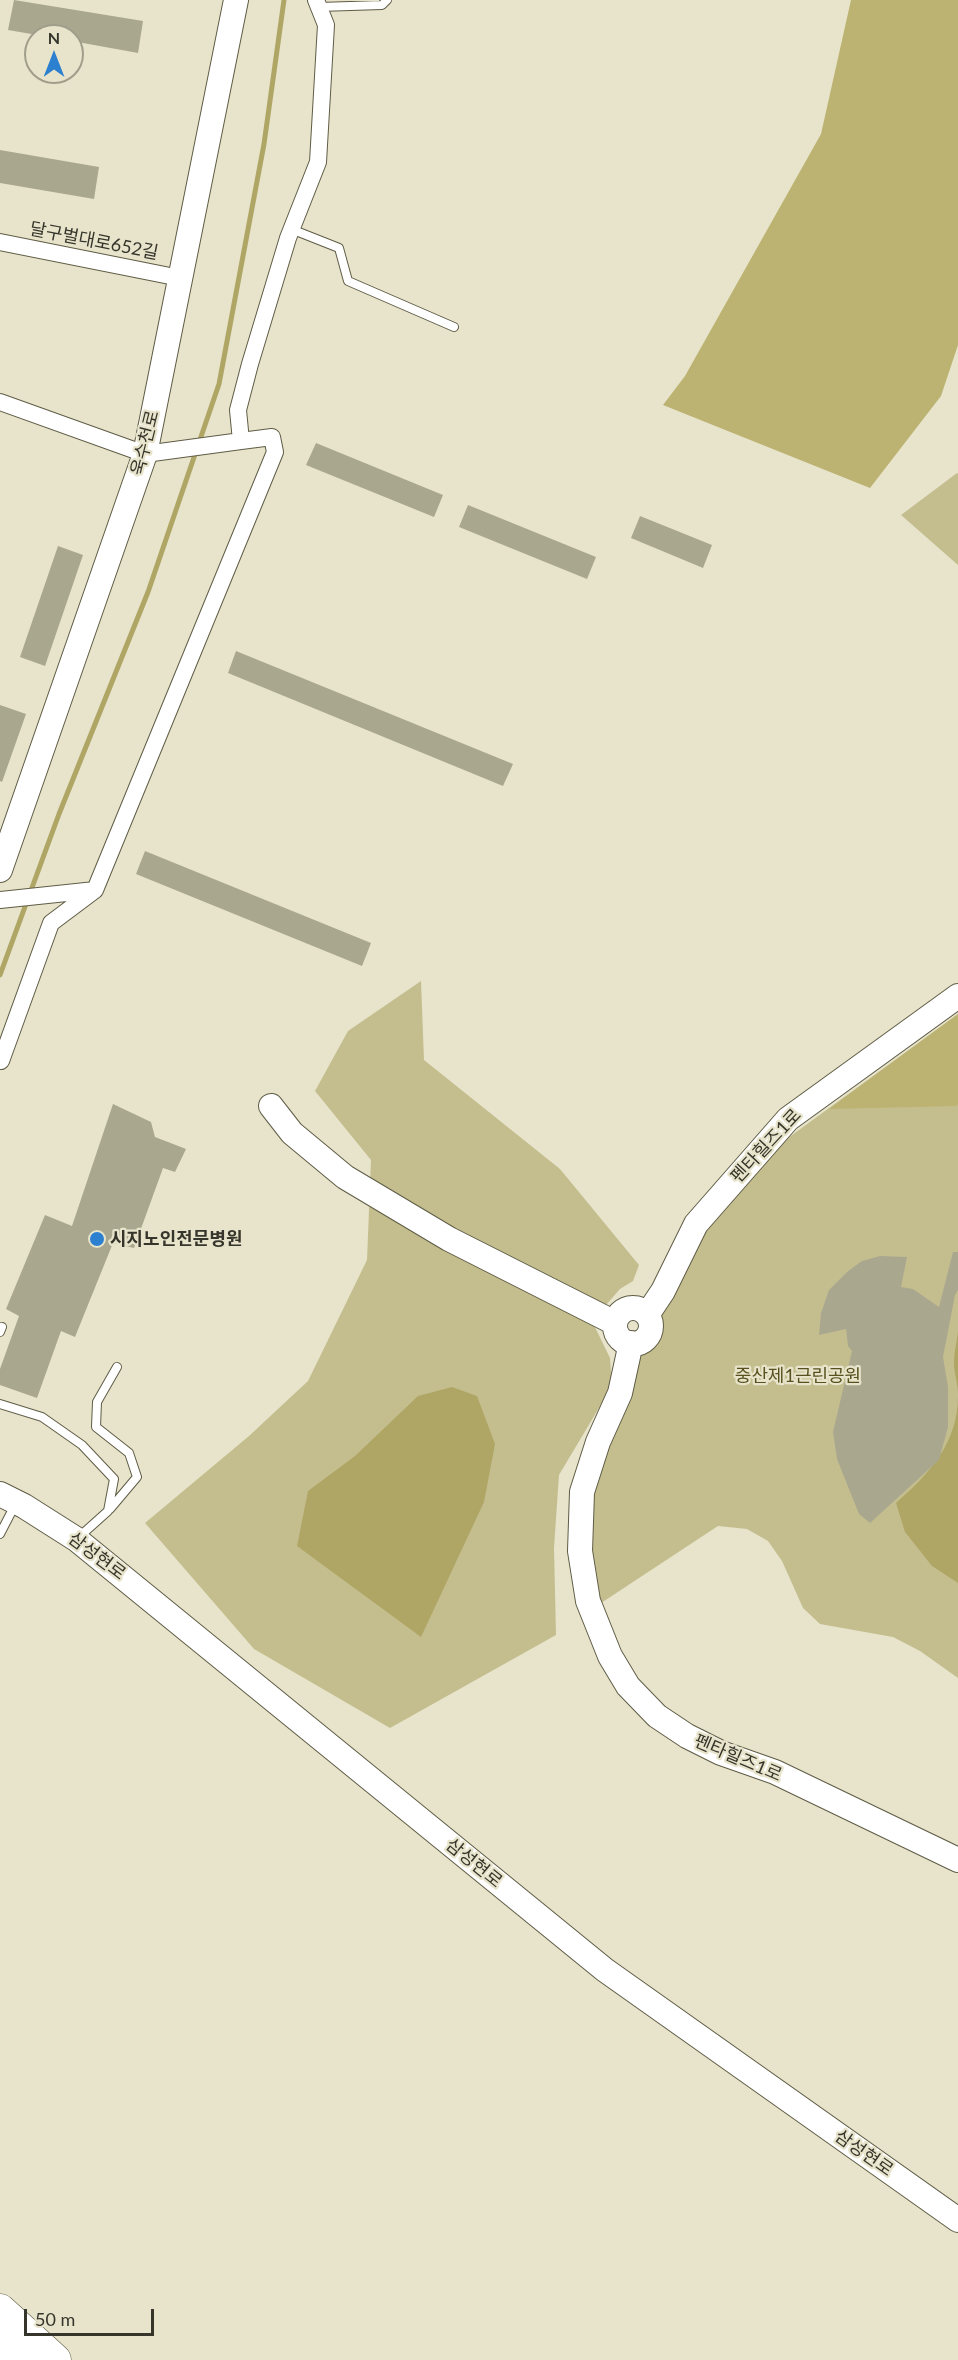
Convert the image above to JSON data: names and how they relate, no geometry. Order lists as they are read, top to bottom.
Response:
{
  "streets": {
    "main road": ["욱수천로", "펜타힐즈1로", "삼성현로"],
    "street": ["달구벌대로652길"]
  },
  "crossings": [
    ["달구벌대로652길", "욱수천로"]
  ],
  "parks": ["중산제1근린공원"],
  "places": ["시지노인전문병원"],
  "scale_bar": "50 m",
  "north": "top"
}
